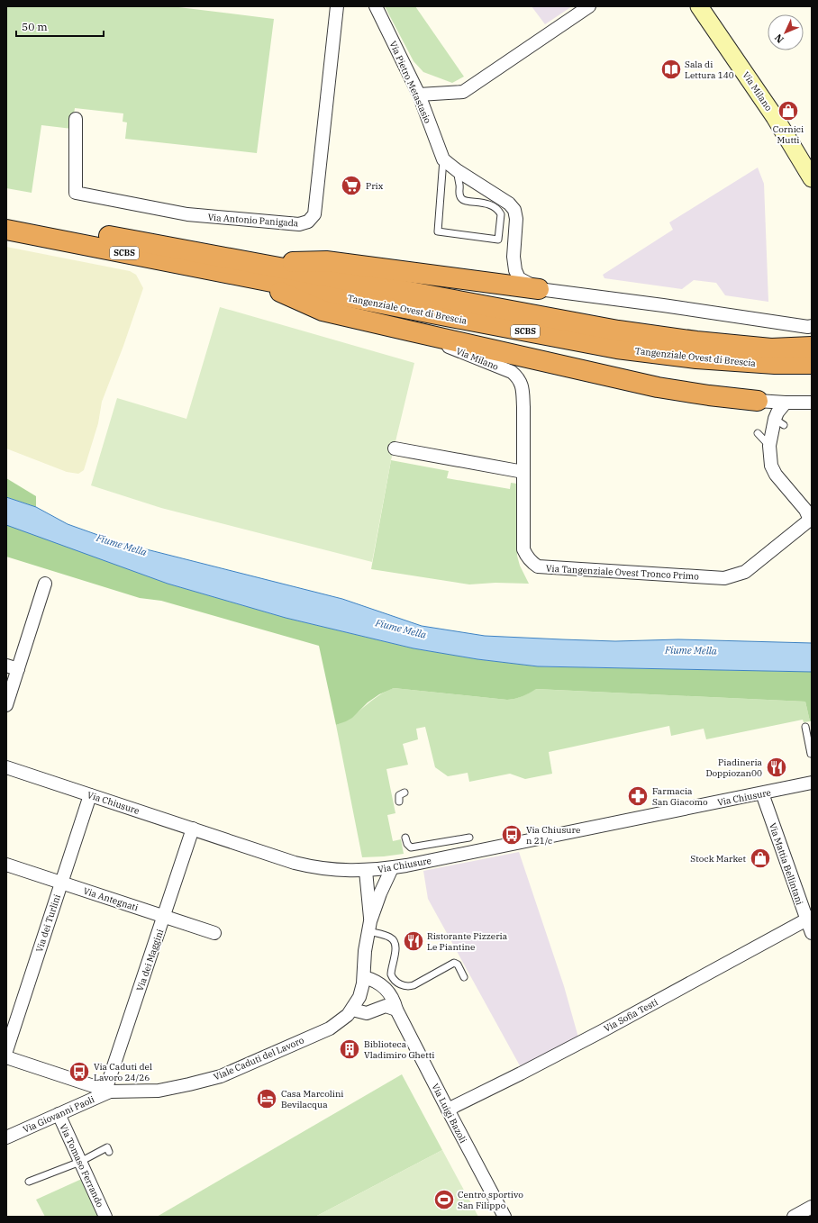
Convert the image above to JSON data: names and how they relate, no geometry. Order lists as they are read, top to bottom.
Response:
{
  "streets": {
    "highway": ["SCBS", "Tangenziale Ovest di Brescia"],
    "main road": ["Via Milano"],
    "street": [
      "Via Pietro Metastasio",
      "Via Antonio Panigada",
      "Via Tangenziale Ovest Tronco Primo",
      "Via Chiusure",
      "Via Mattia Bellintani",
      "Via Antegnati",
      "Via dei Turlini",
      "Via dei Maggini",
      "Via Sofia Testi",
      "Viale Caduti del Lavoro",
      "Via Luigi Bazoli",
      "Via Giovanni Paoli",
      "Via Tomaso Ferrando"
    ]
  },
  "crossings": [
    ["Via Milano", "Via Tangenziale Ovest Tronco Primo"],
    ["Via Chiusure", "Via Mattia Bellintani"],
    ["Via Chiusure", "Via dei Turlini"],
    ["Via Chiusure", "Via dei Maggini"],
    ["Via Chiusure", "Viale Caduti del Lavoro"],
    ["Via Mattia Bellintani", "Via Sofia Testi"],
    ["Via Antegnati", "Via dei Turlini"],
    ["Via Antegnati", "Via dei Maggini"],
    ["Via dei Maggini", "Viale Caduti del Lavoro"],
    ["Via dei Maggini", "Via Giovanni Paoli"],
    ["Via Sofia Testi", "Via Luigi Bazoli"],
    ["Viale Caduti del Lavoro", "Via Luigi Bazoli"],
    ["Viale Caduti del Lavoro", "Via Giovanni Paoli"],
    ["Via Giovanni Paoli", "Via Tomaso Ferrando"]
  ],
  "water": ["Fiume Mella"],
  "places": {
    "library": ["Sala di Lettura 140"],
    "shop": ["Cornici Mutti", "Stock Market"],
    "supermarket": ["Prix"],
    "restaurant": ["Piadineria Doppiozan00", "Ristorante Pizzeria Le Piantine"],
    "pharmacy": ["Farmacia San Giacomo"],
    "bus stop": ["Via Chiusure n 21/c", "Via Caduti del Lavoro 24/26"],
    "building": ["Biblioteca Vladimiro Ghetti"],
    "hotel": ["Casa Marcolini Bevilacqua"],
    "sports": ["Centro sportivo San Filippo"]
  },
  "scale_bar": "50 m",
  "north": "bottom left"
}
